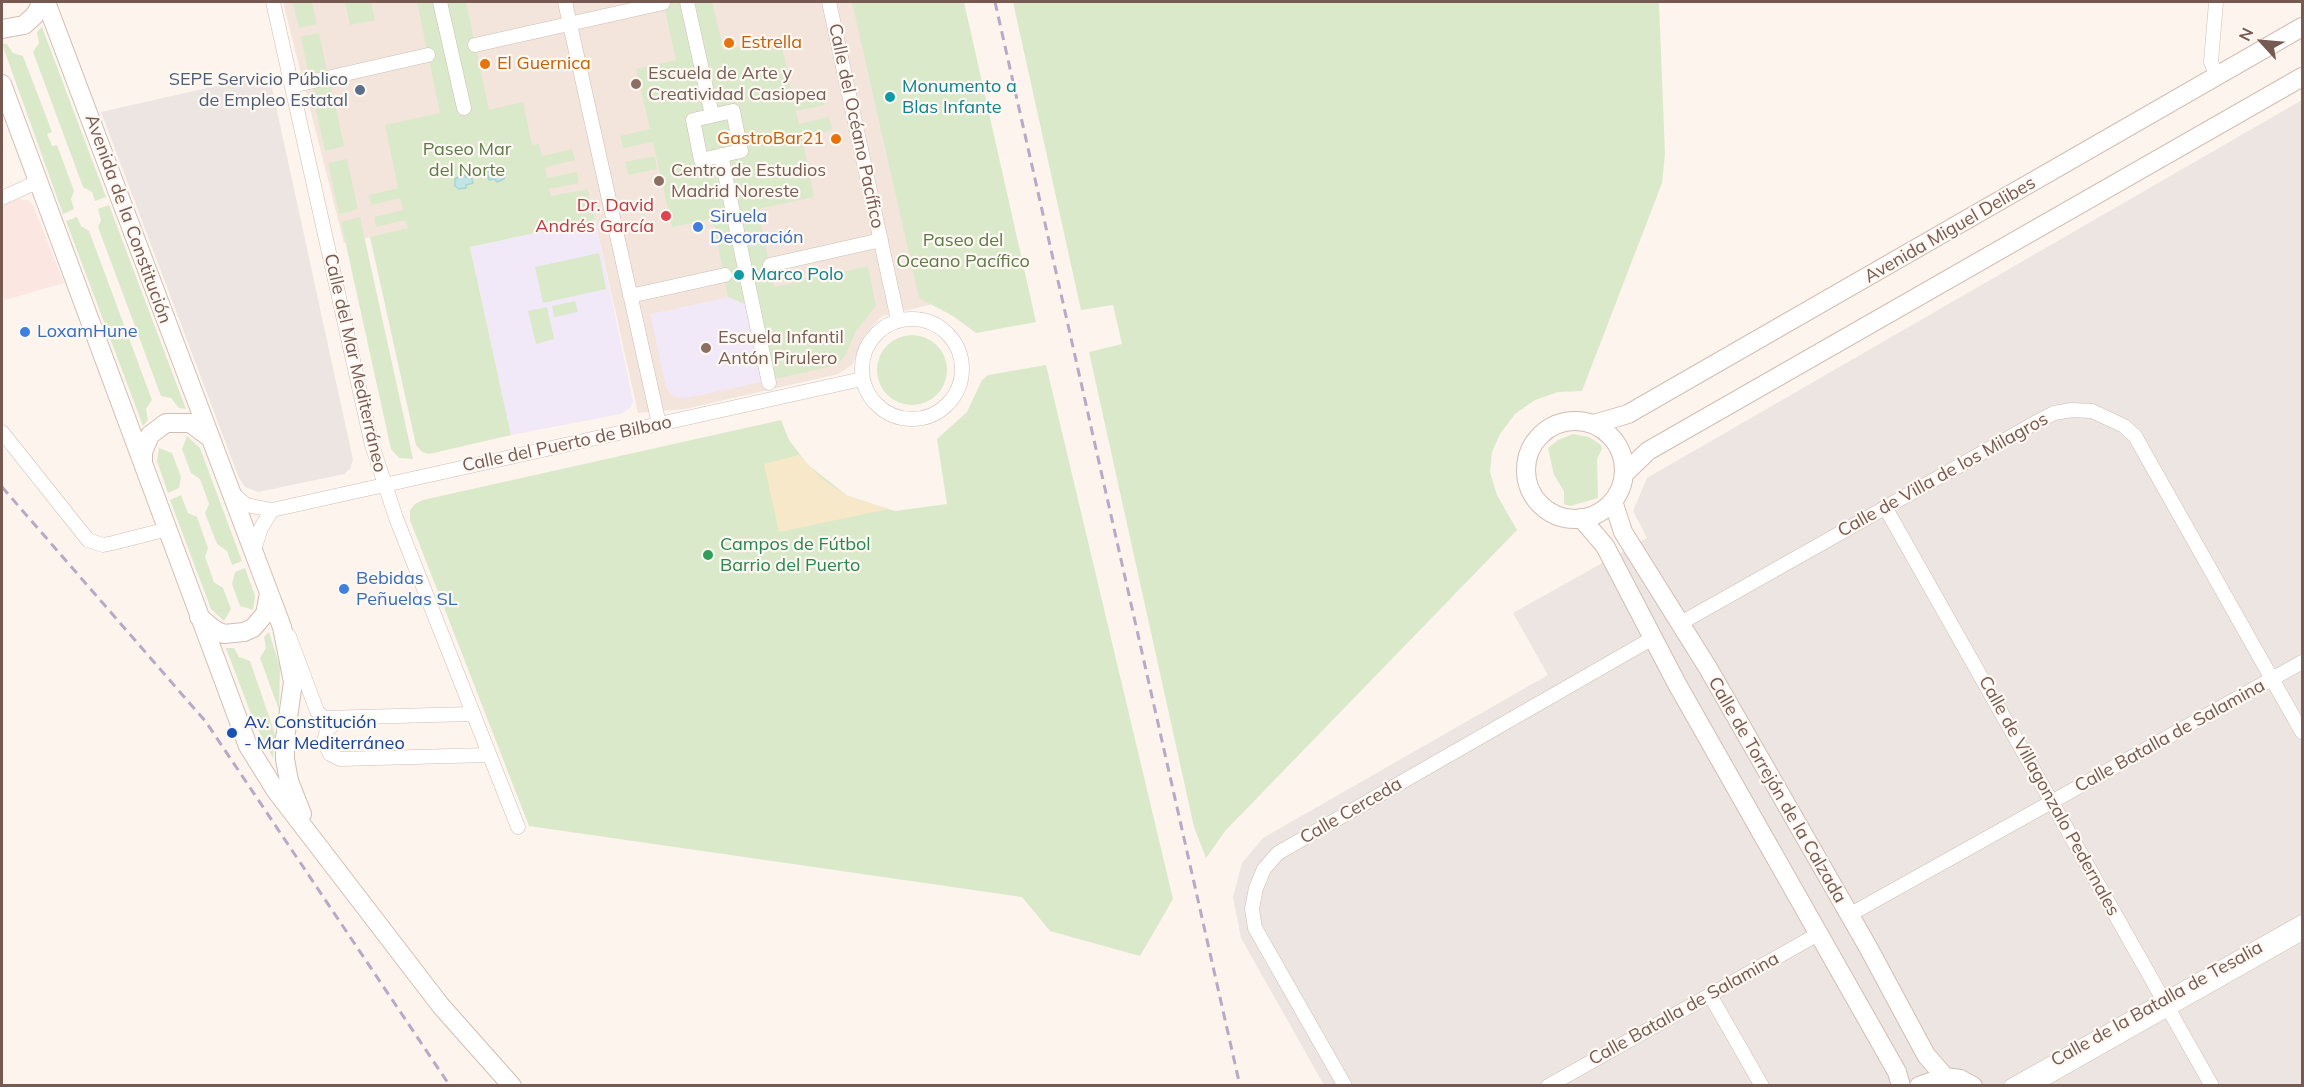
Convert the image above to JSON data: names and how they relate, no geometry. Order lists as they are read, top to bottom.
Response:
{
  "streets": {
    "main road": ["Avenida de la Constitución", "Avenida Miguel Delibes", "Calle de Torrejón de la Calzada"],
    "street": [
      "Calle del Océano Pacífico",
      "Calle del Mar Mediterráneo",
      "Calle del Puerto de Bilbao",
      "Calle de Villa de los Milagros",
      "Calle Batalla de Salamina",
      "Calle de Villagonzalo Pedernales",
      "Calle Cerceda",
      "Calle de la Batalla de Tesalia"
    ]
  },
  "crossings": [
    ["Calle del Océano Pacífico", "Calle del Puerto de Bilbao"],
    ["Avenida de la Constitución", "Calle del Puerto de Bilbao"],
    ["Avenida Miguel Delibes", "Calle de Torrejón de la Calzada"],
    ["Calle del Mar Mediterráneo", "Calle del Puerto de Bilbao"],
    ["Calle de Villa de los Milagros", "Calle Batalla de Salamina"],
    ["Calle de Villa de los Milagros", "Calle de Torrejón de la Calzada"],
    ["Calle de Villa de los Milagros", "Calle de Villagonzalo Pedernales"],
    ["Calle Batalla de Salamina", "Calle de Torrejón de la Calzada"],
    ["Calle Batalla de Salamina", "Calle de Villagonzalo Pedernales"],
    ["Calle de Torrejón de la Calzada", "Calle Cerceda"],
    ["Calle de Villagonzalo Pedernales", "Calle de la Batalla de Tesalia"]
  ],
  "parks": ["Paseo Mar del Norte", "Paseo del Oceano Pacífico"],
  "places": [
    "Estrella",
    "El Guernica",
    "Escuela de Arte y Creatividad Casiopea",
    "SEPE Servicio Público de Empleo Estatal",
    "Monumento a Blas Infante",
    "GastroBar21",
    "Centro de Estudios Madrid Noreste",
    "Dr. David Andrés García",
    "Siruela Decoración",
    "Marco Polo",
    "LoxamHune",
    "Escuela Infantil Antón Pirulero",
    "Campos de Fútbol Barrio del Puerto",
    "Bebidas Peñuelas SL",
    "Av. Constitución - Mar Mediterráneo"
  ],
  "north": "top left"
}
